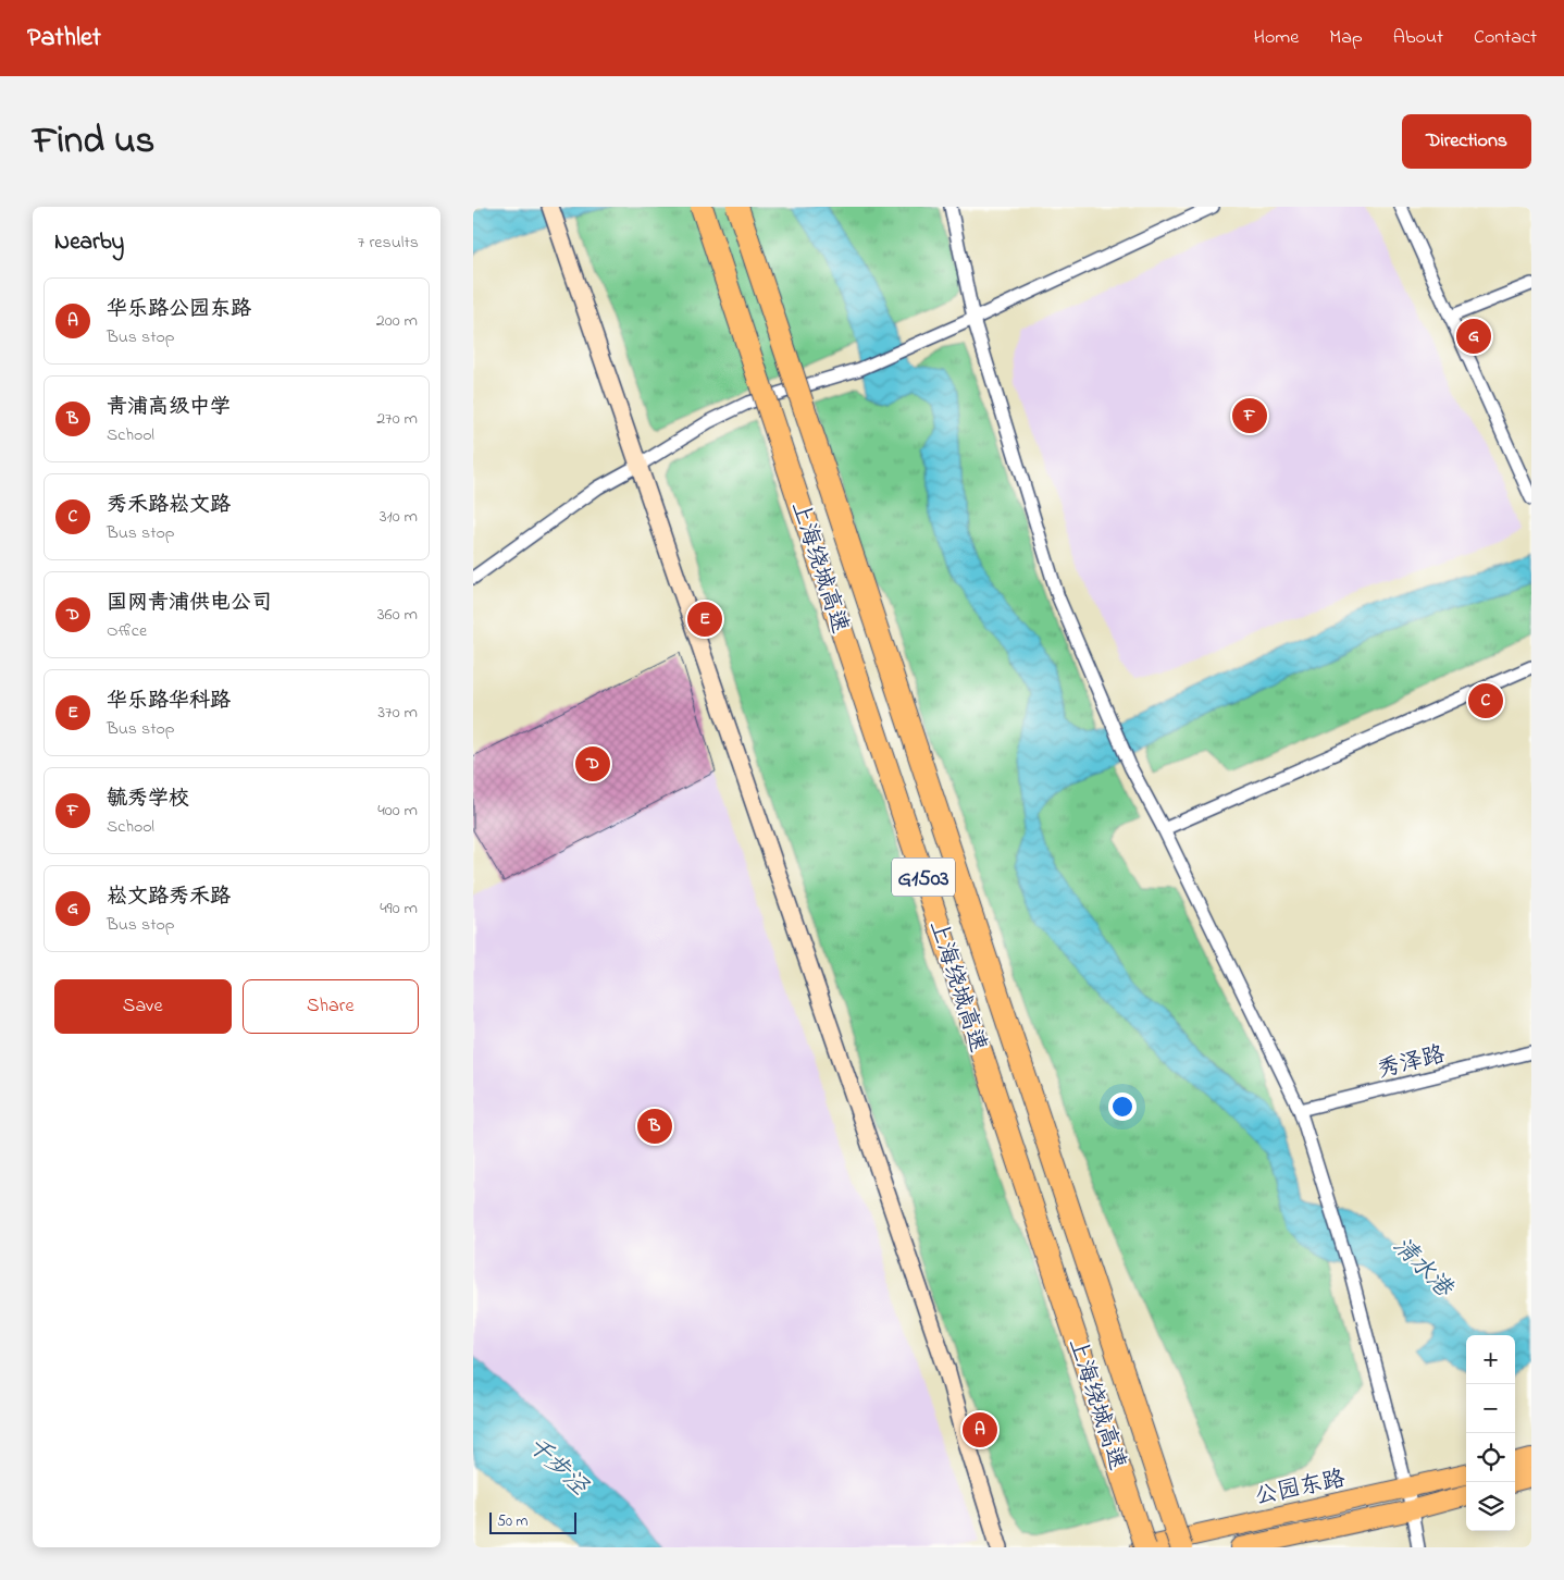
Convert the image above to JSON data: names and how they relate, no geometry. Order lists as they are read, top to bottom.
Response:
{
  "streets": {
    "highway": ["上海绕城高速", "G1503"],
    "main road": ["公园东路"],
    "street": ["秀泽路"]
  },
  "water": ["清水港", "千步泾"],
  "scale_bar": "50 m",
  "page": {
    "header": "Pathlet",
    "nav": [
      "Home",
      "Map",
      "About",
      "Contact"
    ],
    "title": "Find us",
    "buttons": [
      "Directions",
      ["Save", "Share"]
    ],
    "heading": ["Nearby", "7 results"],
    "list": [
      {
        "mark": "A",
        "name": "华乐路公园东路",
        "note": "Bus stop",
        "value": "200 m"
      },
      {
        "mark": "B",
        "name": "青浦高级中学",
        "note": "School",
        "value": "270 m"
      },
      {
        "mark": "C",
        "name": "秀禾路崧文路",
        "note": "Bus stop",
        "value": "310 m"
      },
      {
        "mark": "D",
        "name": "国网青浦供电公司",
        "note": "Office",
        "value": "360 m"
      },
      {
        "mark": "E",
        "name": "华乐路华科路",
        "note": "Bus stop",
        "value": "370 m"
      },
      {
        "mark": "F",
        "name": "毓秀学校",
        "note": "School",
        "value": "400 m"
      },
      {
        "mark": "G",
        "name": "崧文路秀禾路",
        "note": "Bus stop",
        "value": "490 m"
      }
    ],
    "pins": [
      "G",
      "F",
      "E",
      "C",
      "D",
      "B",
      "A"
    ],
    "map_buttons": ["+", "−"],
    "scale": "50 m"
  }
}
